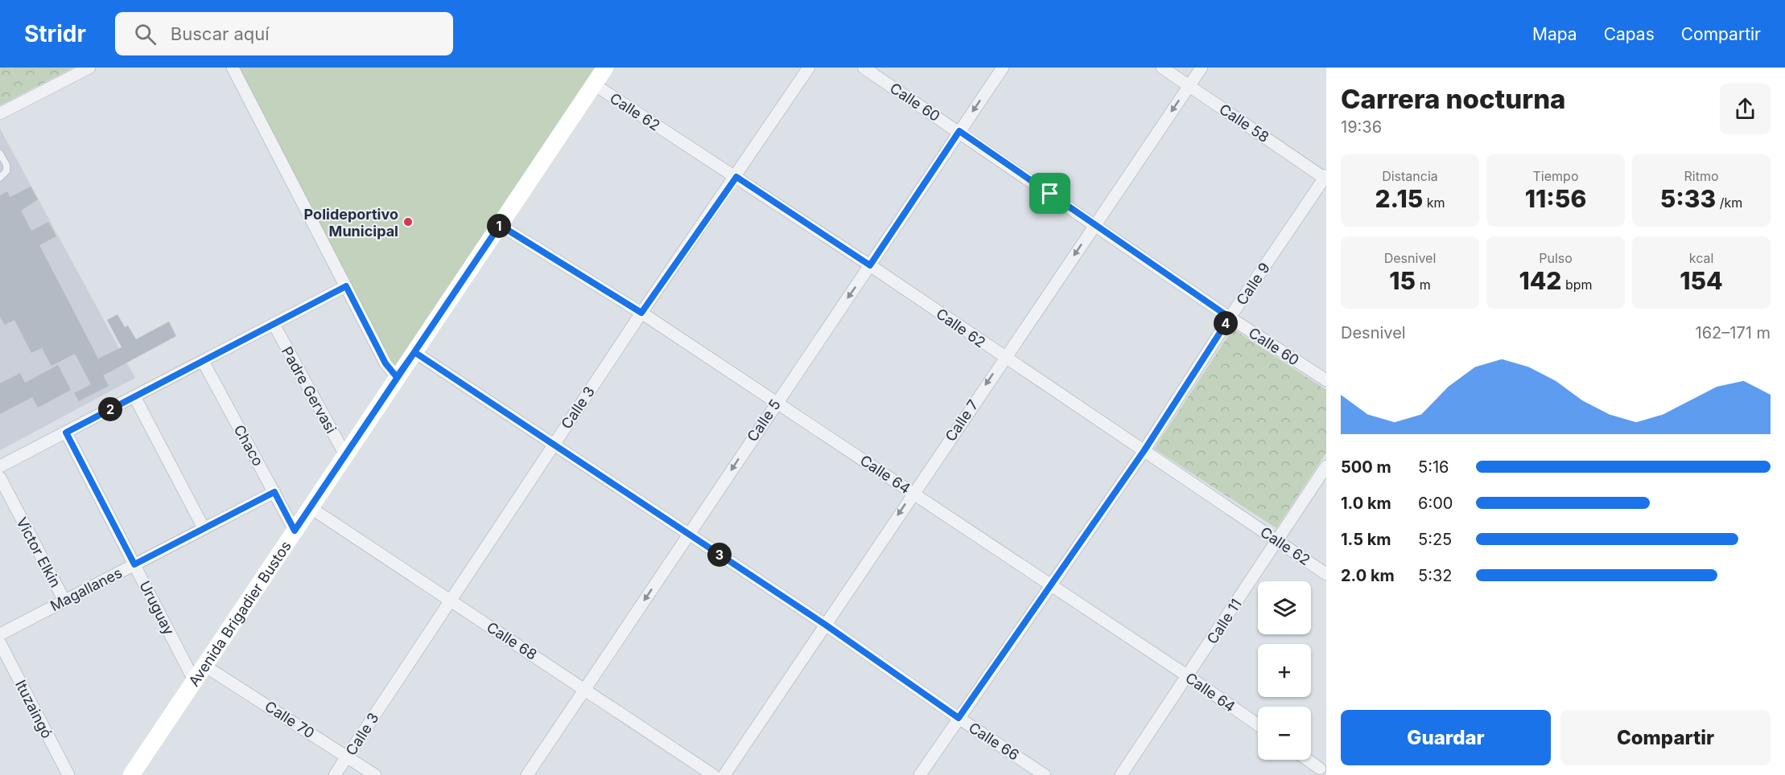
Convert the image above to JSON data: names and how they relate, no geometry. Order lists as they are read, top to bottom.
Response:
{
  "streets": {
    "street": [
      "Calle 60",
      "Calle 62",
      "Calle 58",
      "Calle 9",
      "Padre Gervasi",
      "Calle 3",
      "Calle 5",
      "Calle 7",
      "Chaco",
      "Calle 64",
      "Victor Elkin",
      "Magallanes",
      "Uruguay",
      "Avenida Brigadier Bustos",
      "Calle 11",
      "Calle 68",
      "Ituzaingó",
      "Calle 70",
      "Calle 66"
    ]
  },
  "crossings": [
    ["Calle 60", "Calle 9"],
    ["Calle 60", "Calle 5"],
    ["Calle 60", "Calle 7"],
    ["Calle 62", "Calle 9"],
    ["Calle 62", "Calle 3"],
    ["Calle 62", "Calle 5"],
    ["Calle 62", "Calle 7"],
    ["Calle 62", "Avenida Brigadier Bustos"],
    ["Calle 62", "Calle 11"],
    ["Calle 58", "Calle 9"],
    ["Calle 58", "Calle 7"],
    ["Calle 9", "Calle 64"],
    ["Calle 9", "Calle 66"],
    ["Padre Gervasi", "Avenida Brigadier Bustos"],
    ["Calle 3", "Calle 64"],
    ["Calle 3", "Calle 68"],
    ["Calle 3", "Calle 70"],
    ["Calle 3", "Calle 66"],
    ["Calle 5", "Calle 64"],
    ["Calle 5", "Calle 68"],
    ["Calle 5", "Calle 66"],
    ["Calle 7", "Calle 64"],
    ["Calle 7", "Calle 66"],
    ["Chaco", "Magallanes"],
    ["Chaco", "Avenida Brigadier Bustos"],
    ["Calle 64", "Avenida Brigadier Bustos"],
    ["Calle 64", "Calle 11"],
    ["Victor Elkin", "Magallanes"],
    ["Magallanes", "Uruguay"],
    ["Uruguay", "Avenida Brigadier Bustos"],
    ["Avenida Brigadier Bustos", "Calle 68"],
    ["Avenida Brigadier Bustos", "Calle 70"],
    ["Avenida Brigadier Bustos", "Calle 66"]
  ],
  "one_way": ["Calle 5", "Calle 7"],
  "places": ["Polideportivo Municipal"],
  "page": {
    "header": "Stridr",
    "search": "Buscar aquí",
    "nav": ["Mapa", "Capas", "Compartir"],
    "heading": ["Carrera nocturna", "19:36"],
    "stats": [
      ["Distancia", "2.15 km"],
      ["Tiempo", "11:56"],
      ["Ritmo", "5:33 /km"],
      ["Desnivel", "15 m"],
      ["Pulso", "142 bpm"],
      ["kcal", "154"]
    ],
    "pins": [
      "1",
      "4",
      "2",
      "3"
    ],
    "chart": ["Desnivel", "162–171 m"],
    "list": [
      {
        "name": "500 m",
        "note": "5:16"
      },
      {
        "name": "1.0 km",
        "note": "6:00"
      },
      {
        "name": "1.5 km",
        "note": "5:25"
      },
      {
        "name": "2.0 km",
        "note": "5:32"
      }
    ],
    "map_buttons": ["+", "−"],
    "buttons": ["Guardar", "Compartir"]
  }
}
